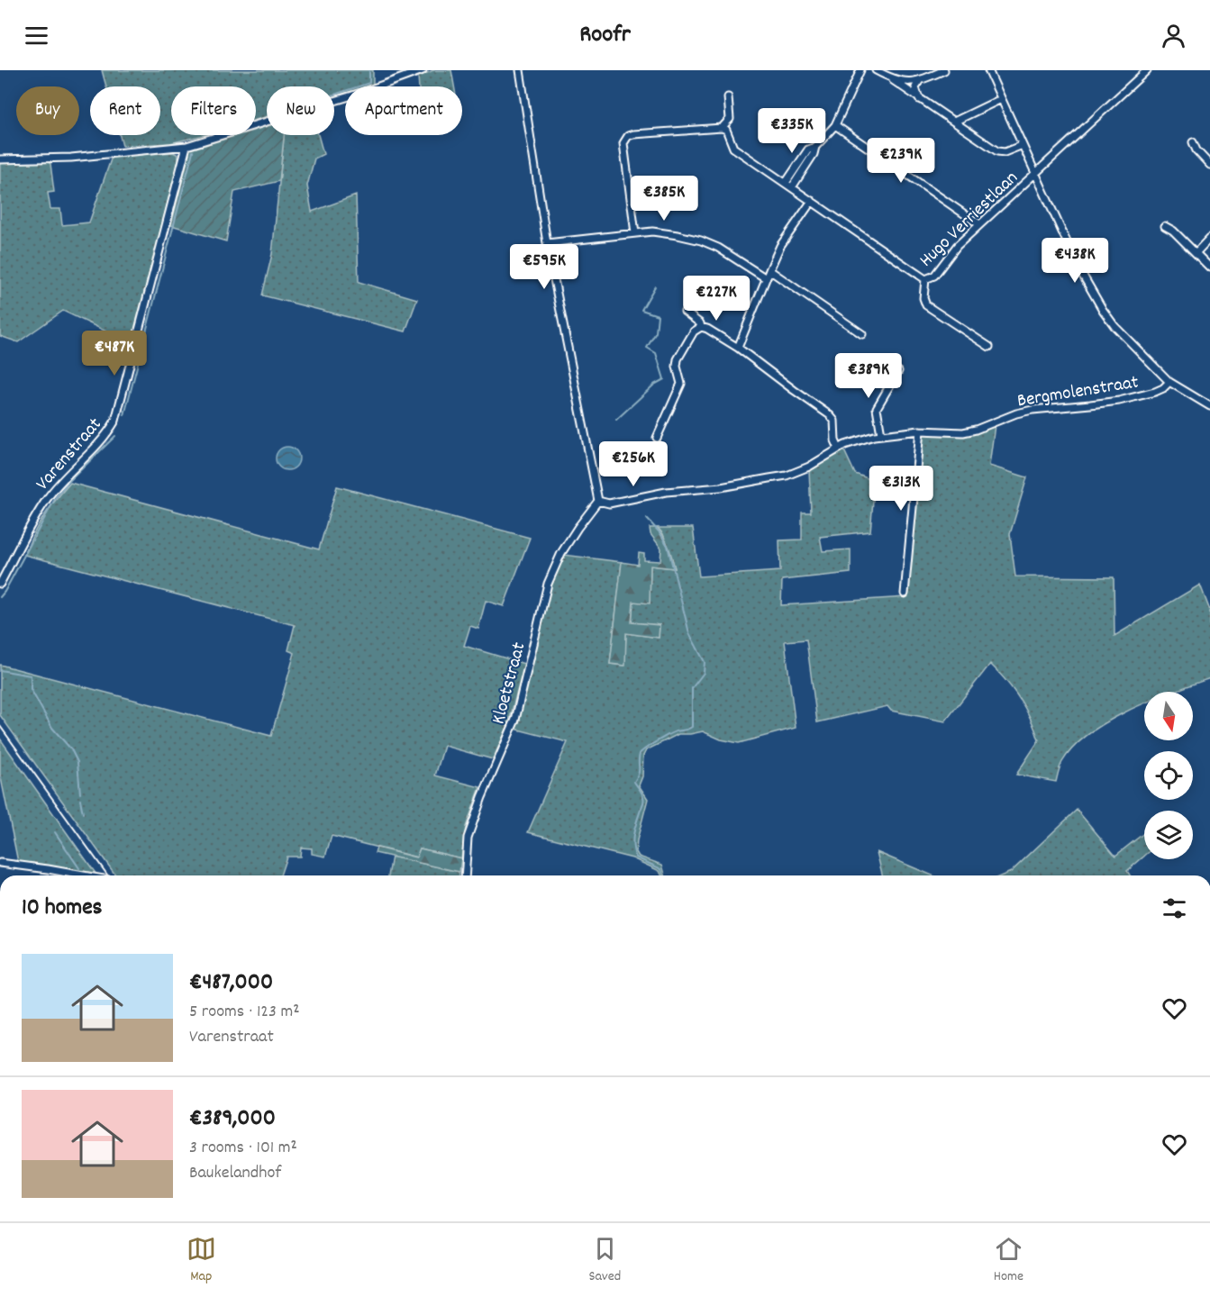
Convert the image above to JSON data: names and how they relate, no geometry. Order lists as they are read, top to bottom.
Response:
{
  "streets": {
    "street": [
      "Hugo Verriestlaan",
      "Bergmolenstraat",
      "Varenstraat",
      "Kloetstraat"
    ]
  },
  "crossings": [
    ["Bergmolenstraat", "Kloetstraat"]
  ],
  "north": "bottom",
  "page": {
    "header": "Roofr",
    "chip": [
      "Buy",
      "Rent",
      "Filters",
      "New",
      "Apartment"
    ],
    "price": [
      "€335K",
      "€239K",
      "€385K",
      "€438K",
      "€595K",
      "€227K",
      "€487K",
      "€389K",
      "€256K",
      "€313K"
    ],
    "heading": "10 homes",
    "list": [
      {
        "name": "€487,000",
        "note": "5 rooms · 123 m² · Varenstraat"
      },
      {
        "name": "€389,000",
        "note": "3 rooms · 101 m² · Baukelandhof"
      }
    ],
    "tabs": ["Map", "Saved", "Home"]
  }
}
